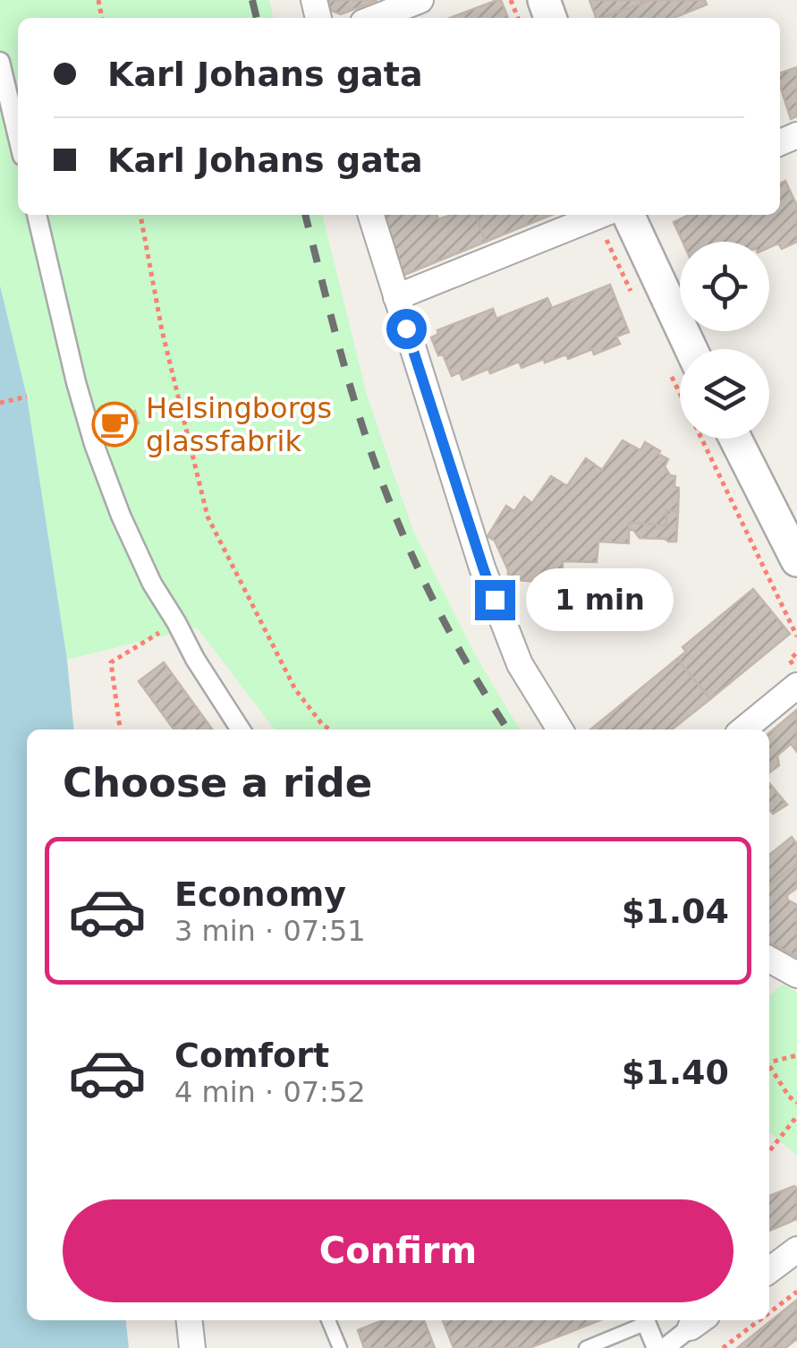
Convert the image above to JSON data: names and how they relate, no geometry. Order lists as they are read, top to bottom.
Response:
{
  "places": {
    "cafe": ["Helsingborgs glassfabrik"]
  },
  "page": {
    "banner": ["Karl Johans gata", "Karl Johans gata"],
    "bubble": "1 min",
    "heading": "Choose a ride",
    "list": [
      {
        "name": "Economy",
        "note": "3 min · 07:51",
        "value": "$1.04"
      },
      {
        "name": "Comfort",
        "note": "4 min · 07:52",
        "value": "$1.40"
      }
    ],
    "buttons": "Confirm"
  }
}
